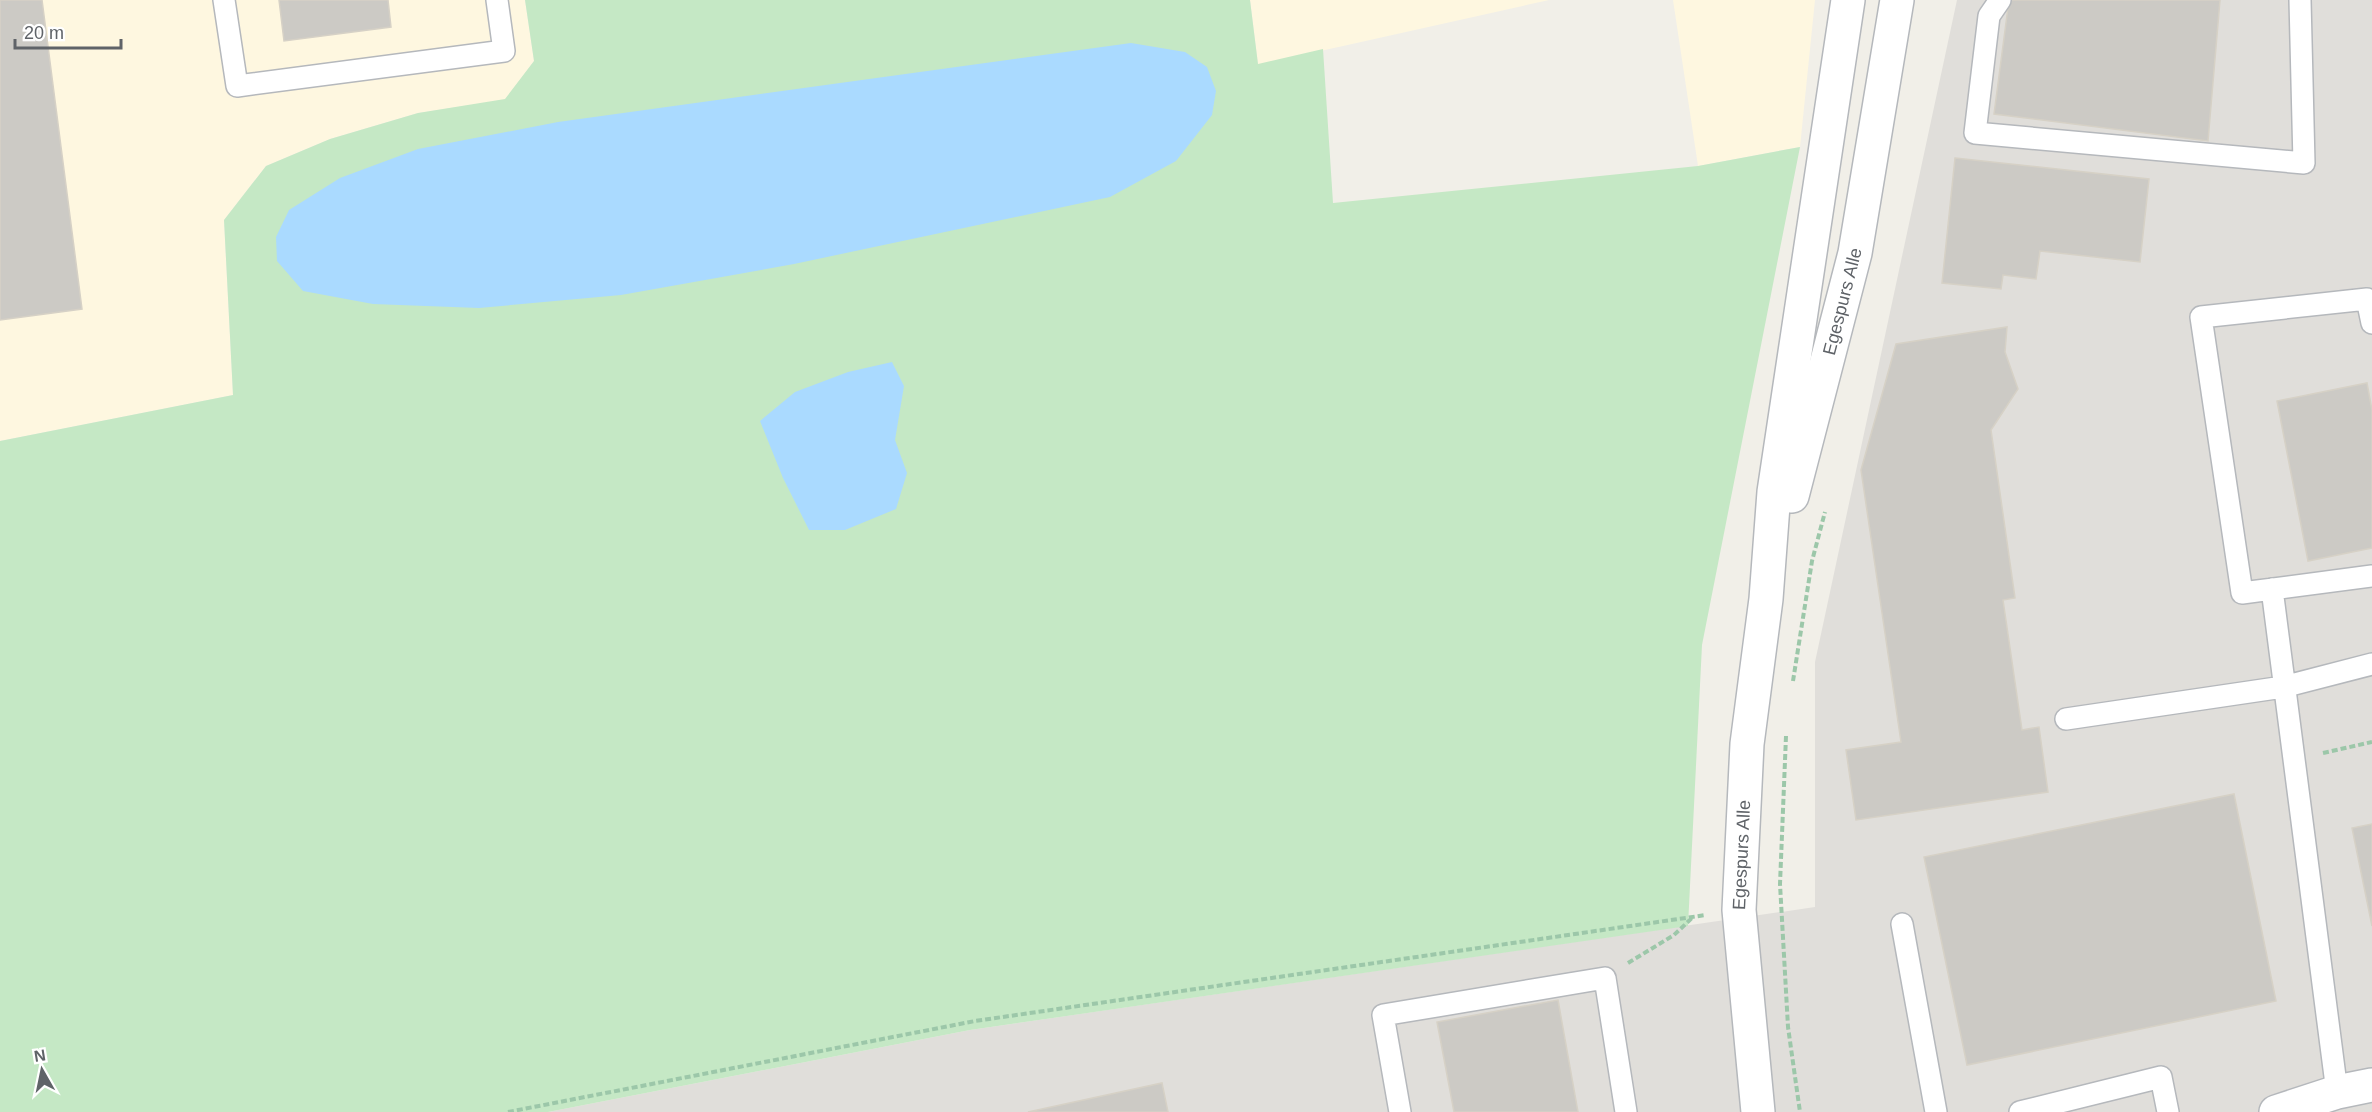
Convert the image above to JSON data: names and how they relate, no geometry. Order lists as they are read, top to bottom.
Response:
{
  "streets": {
    "street": ["Egespurs Alle"]
  },
  "scale_bar": "20 m",
  "north": "top"
}
